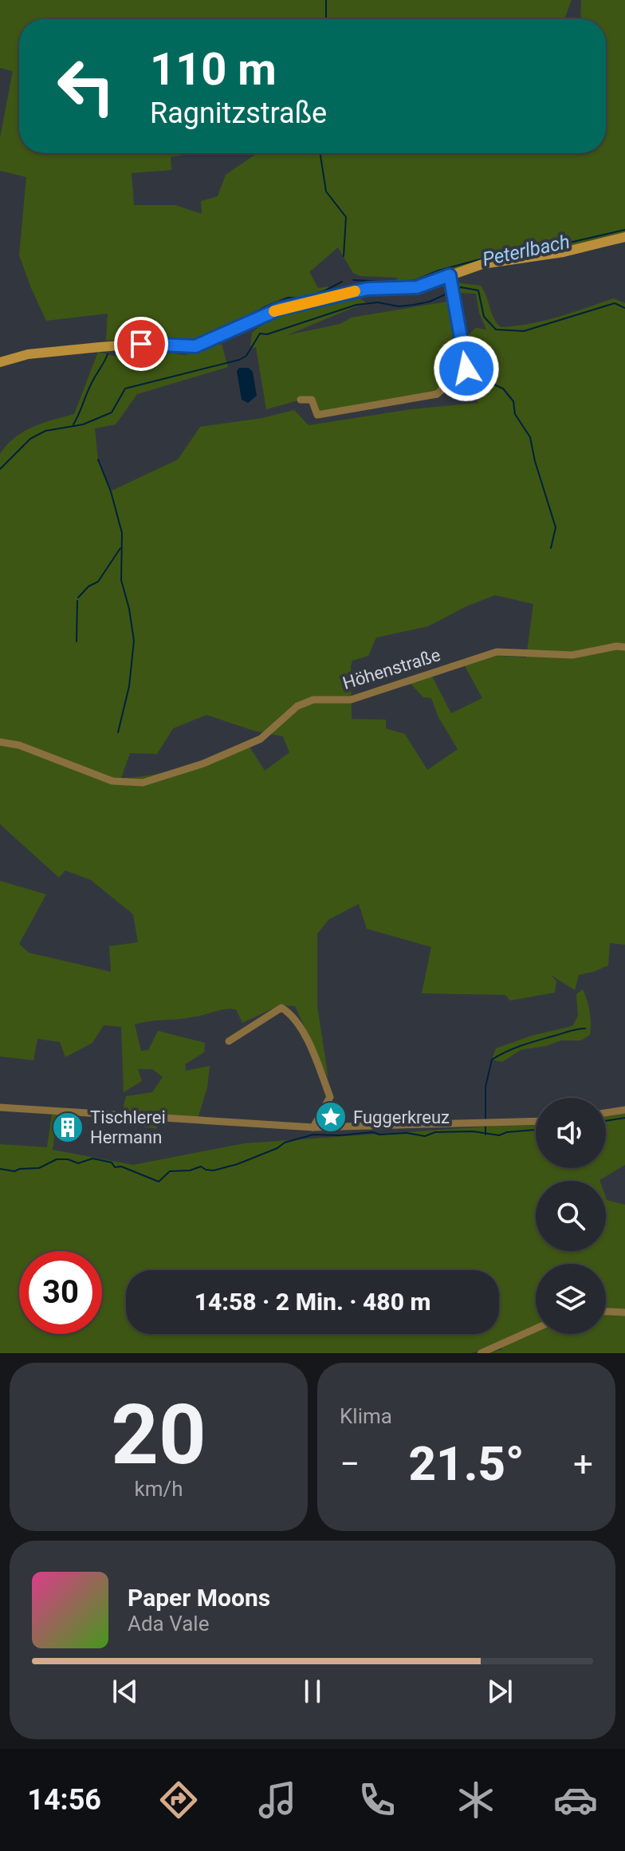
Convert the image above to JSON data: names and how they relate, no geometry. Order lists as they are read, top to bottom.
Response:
{
  "streets": {
    "street": ["Höhenstraße"]
  },
  "water": ["Peterlbach"],
  "places": {
    "place": ["Fuggerkreuz"],
    "building": ["Tischlerei Hermann"]
  },
  "page": {
    "turn": ["110 m", "Ragnitzstraße"],
    "limit": "30",
    "trip": "14:58 · 2 Min. · 480 m",
    "tile": [
      ["20", "km/h"],
      "Klima"
    ],
    "heat": ["−", "21.5°", "+"],
    "song": ["Paper Moons", "Ada Vale"],
    "tabs": "14:56"
  }
}
